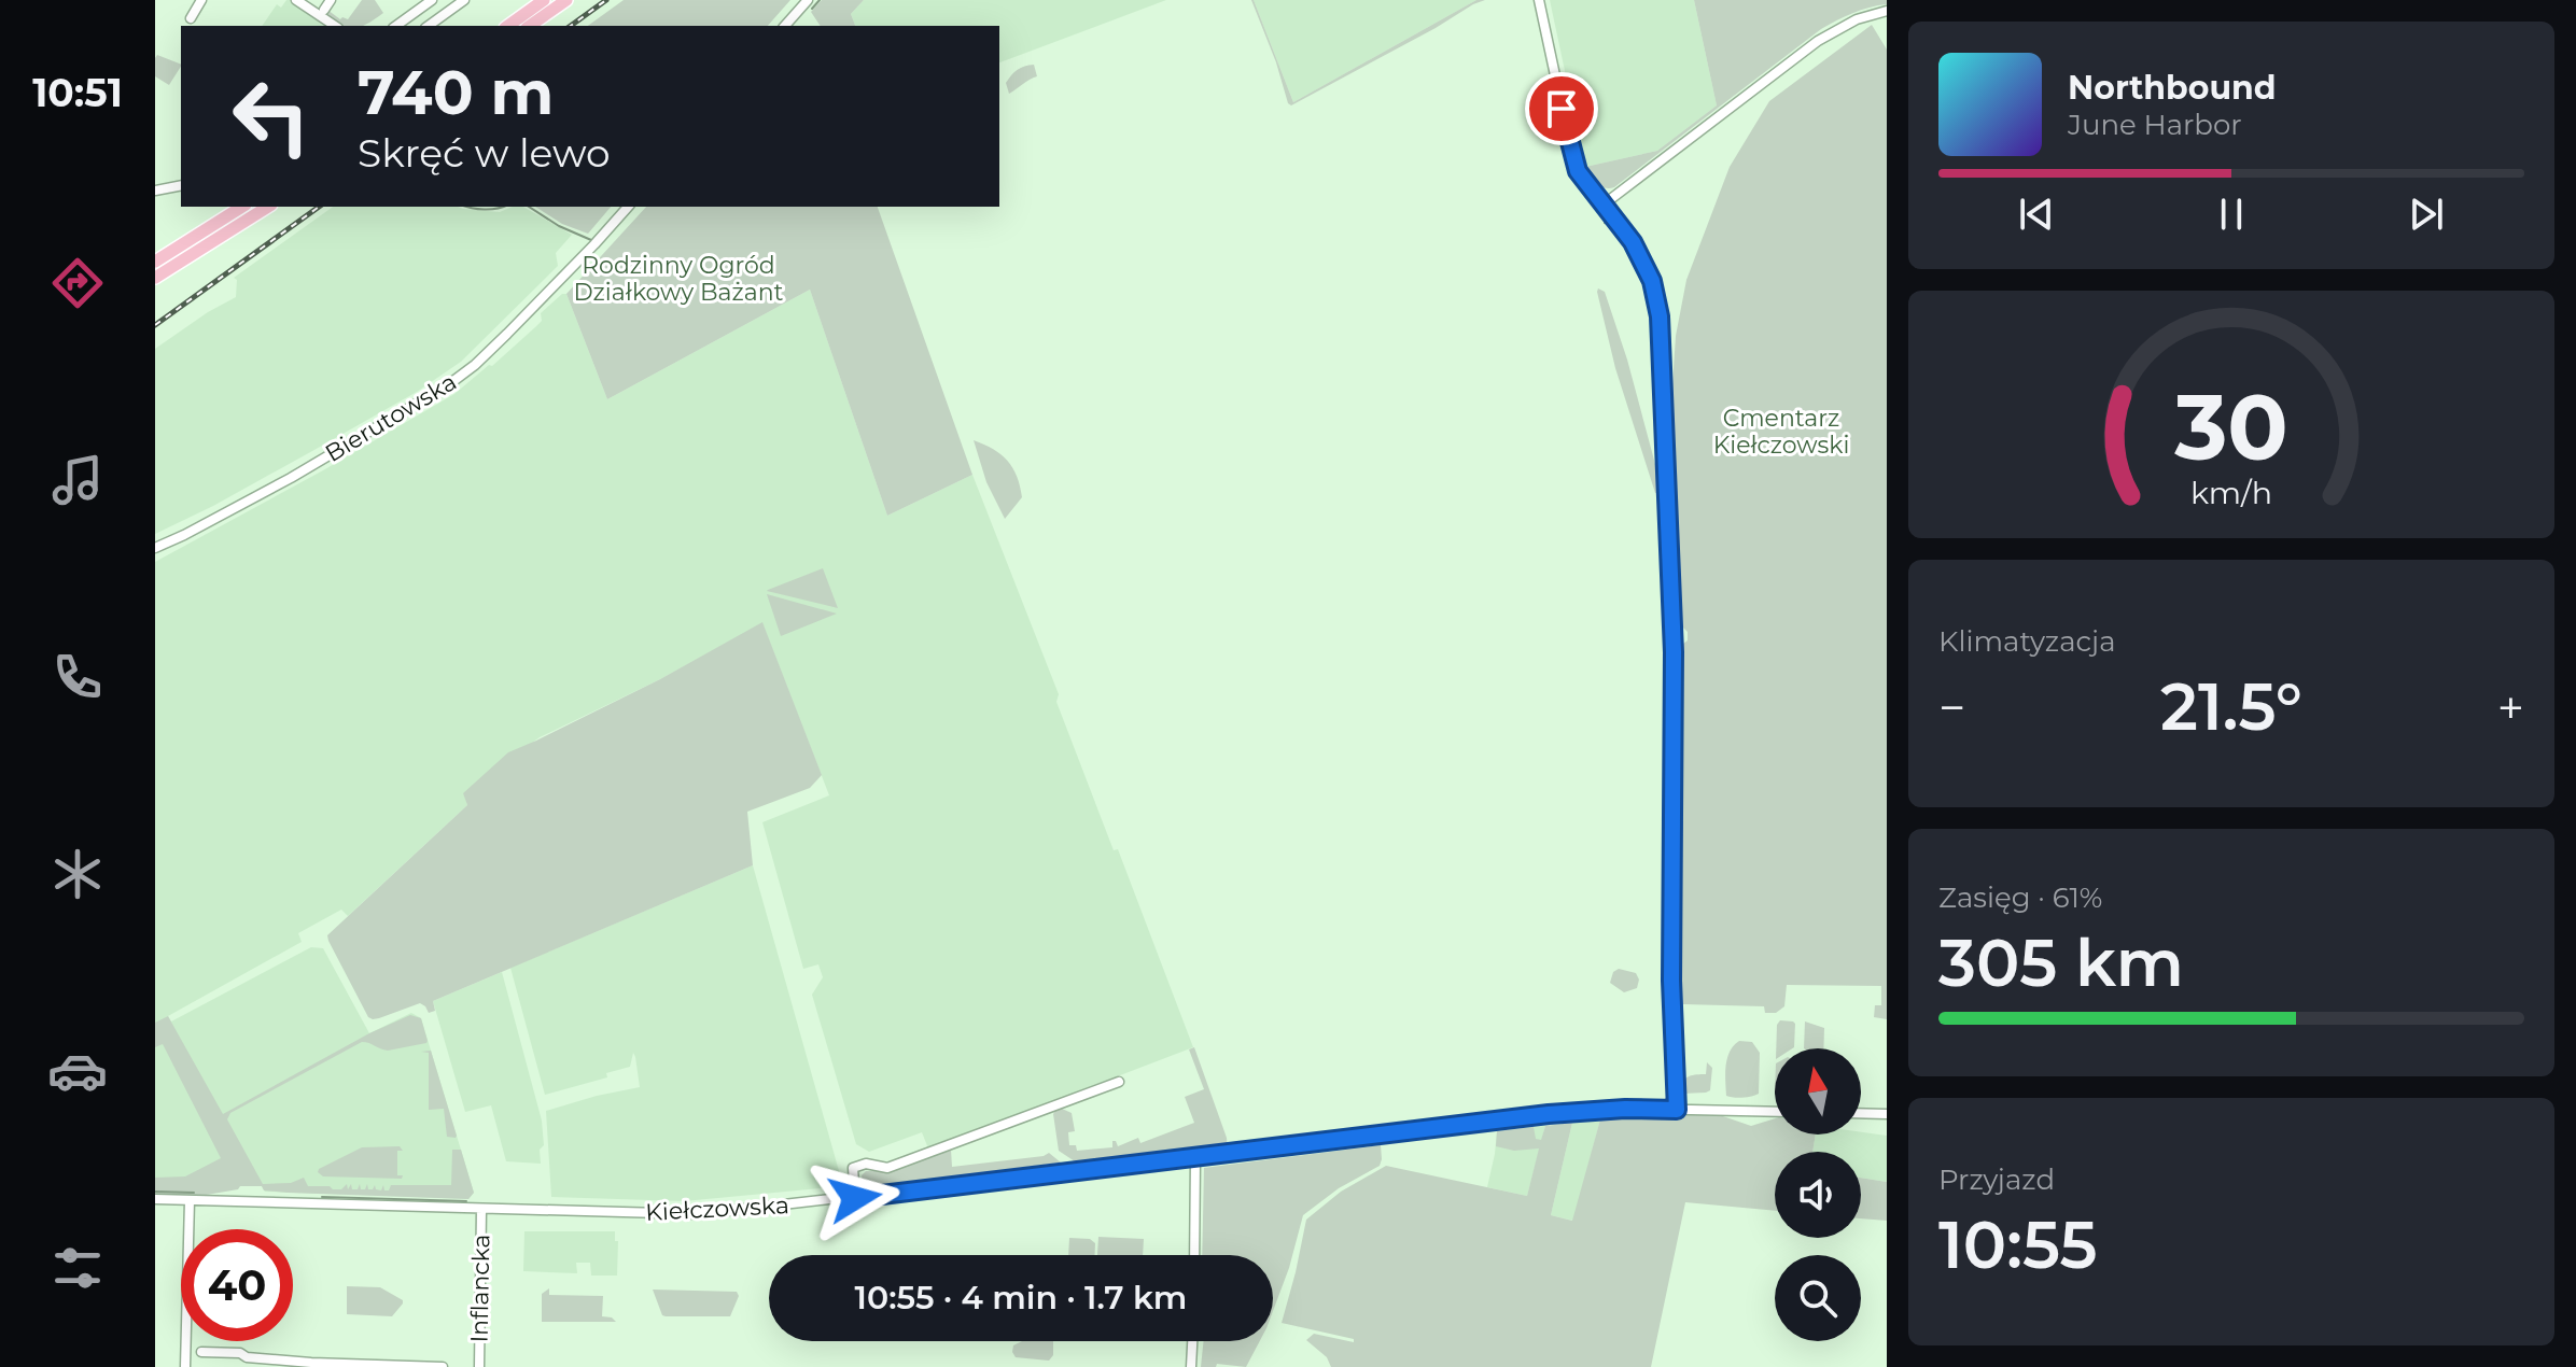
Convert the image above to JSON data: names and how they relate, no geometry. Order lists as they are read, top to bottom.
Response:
{
  "streets": {
    "street": ["Bierutowska", "Kiełczowska", "Inflancka"]
  },
  "crossings": [
    ["Kiełczowska", "Inflancka"]
  ],
  "parks": ["Rodzinny Ogród Działkowy Bażant", "Cmentarz Kiełczowski"],
  "north": "top",
  "page": {
    "tabs": "10:51",
    "turn": ["740 m", "Skręć w lewo"],
    "song": ["Northbound", "June Harbor"],
    "tile": [
      "Klimatyzacja",
      ["Zasięg · 61%", "305 km"],
      ["Przyjazd", "10:55"]
    ],
    "heat": ["−", "21.5°", "+"],
    "limit": "40",
    "trip": "10:55 · 4 min · 1.7 km",
    "gauge": ["30", "km/h"]
  }
}
